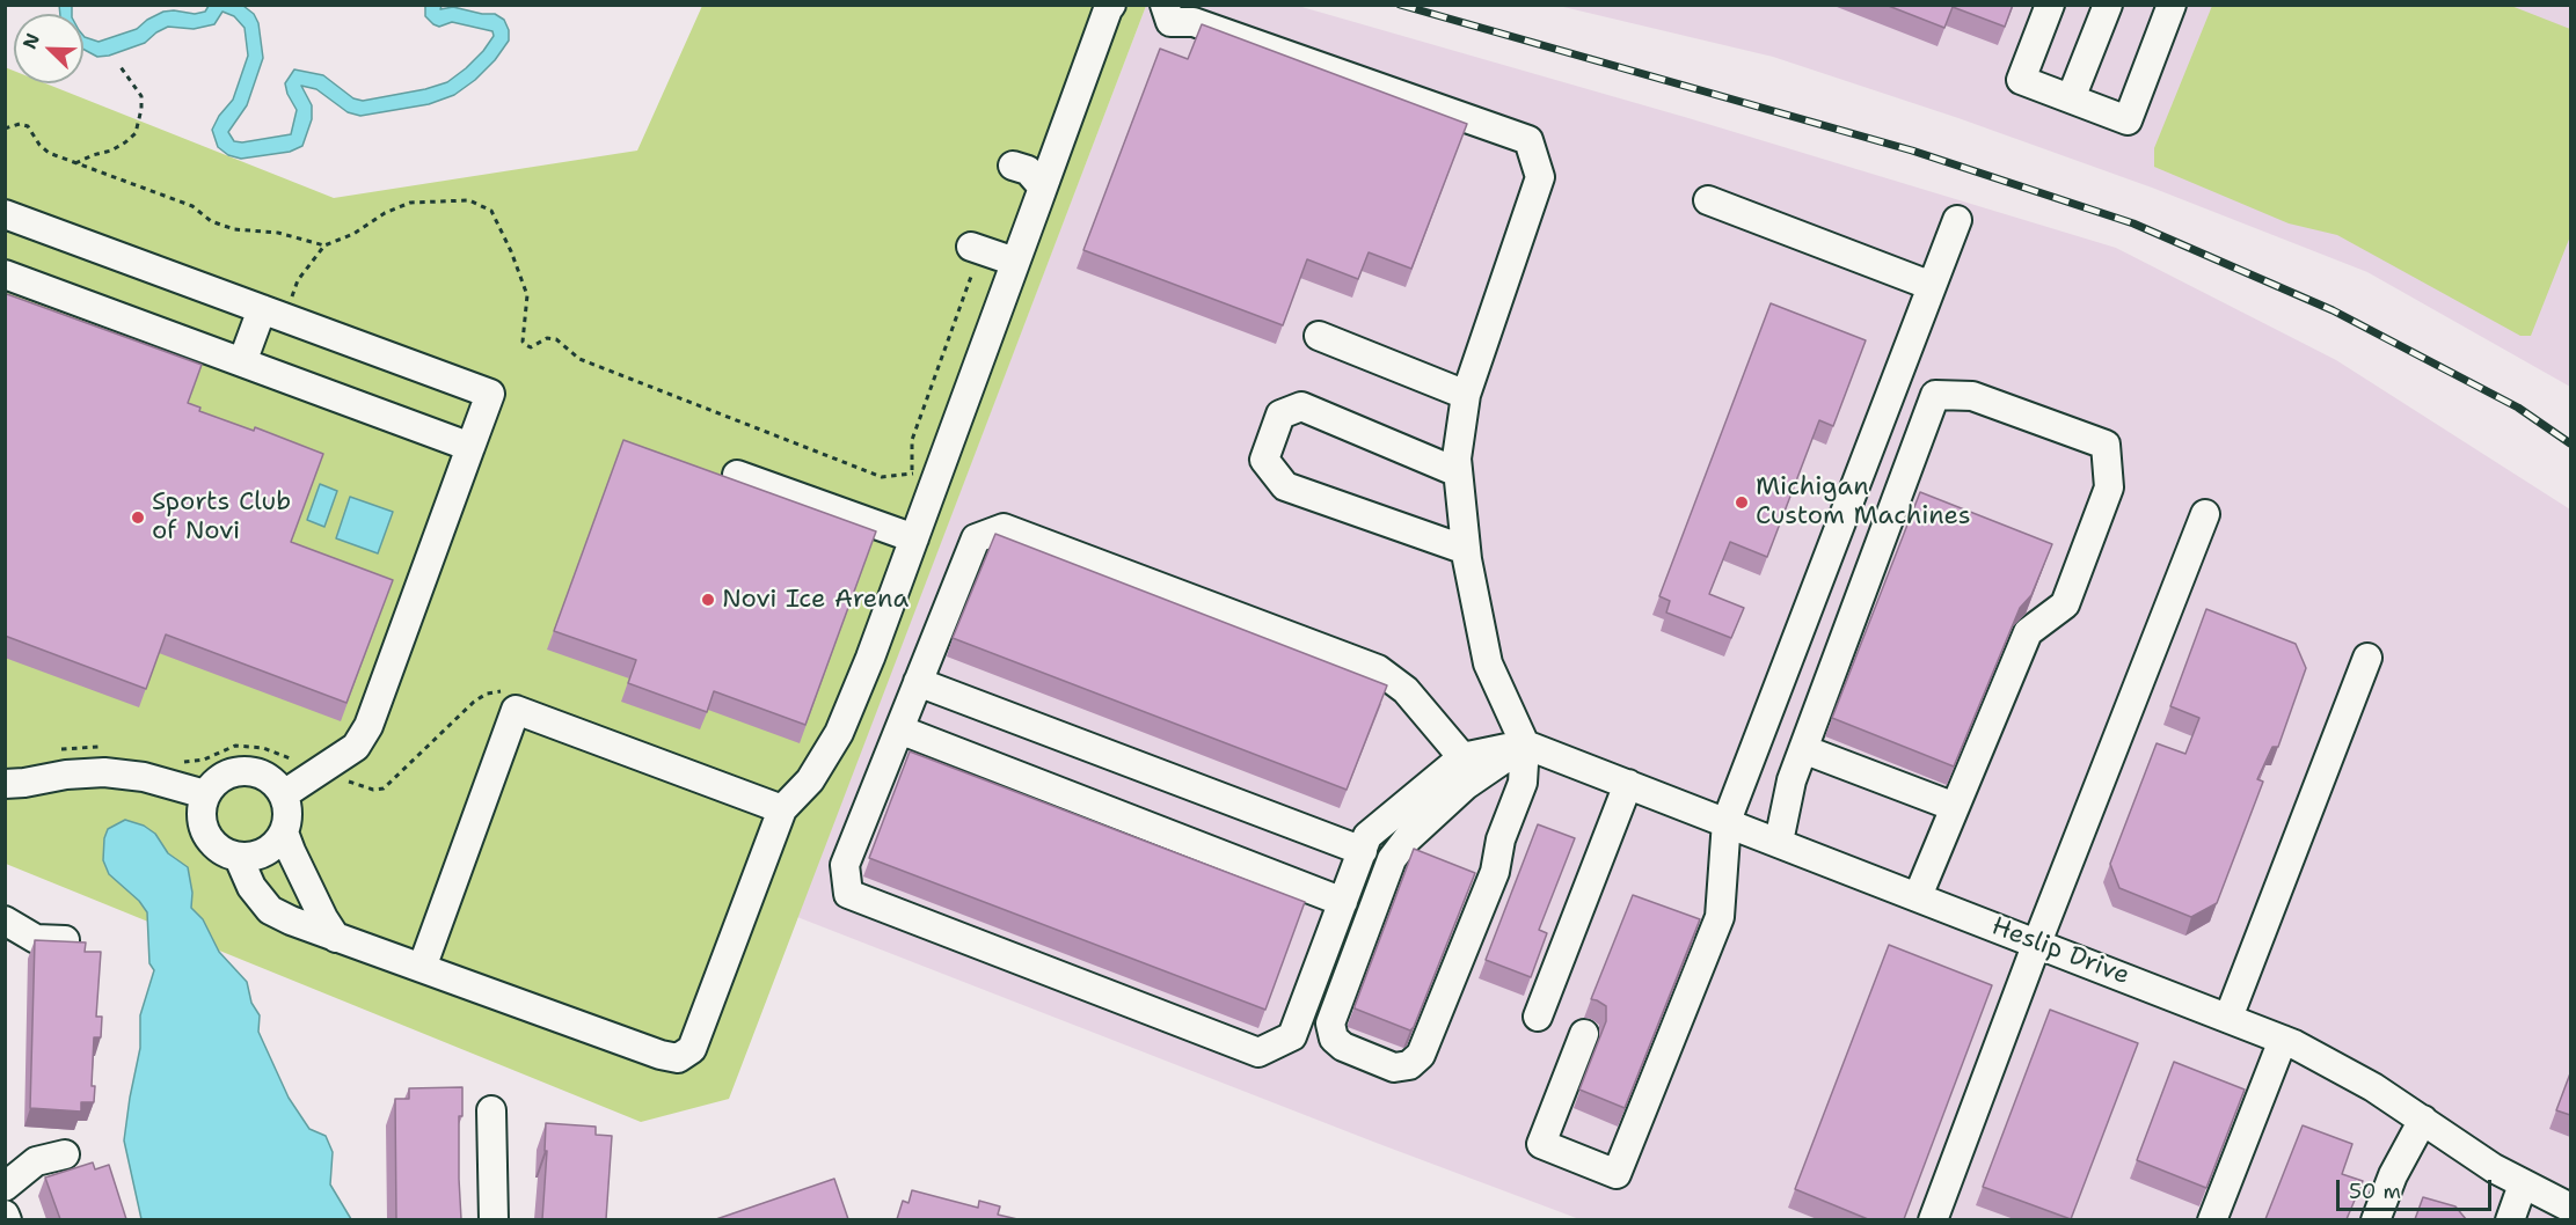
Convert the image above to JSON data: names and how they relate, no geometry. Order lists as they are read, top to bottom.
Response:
{
  "streets": {
    "street": ["Heslip Drive"]
  },
  "places": ["Michigan Custom Machines", "Sports Club of Novi", "Novi Ice Arena"],
  "scale_bar": "50 m",
  "north": "top left"
}
